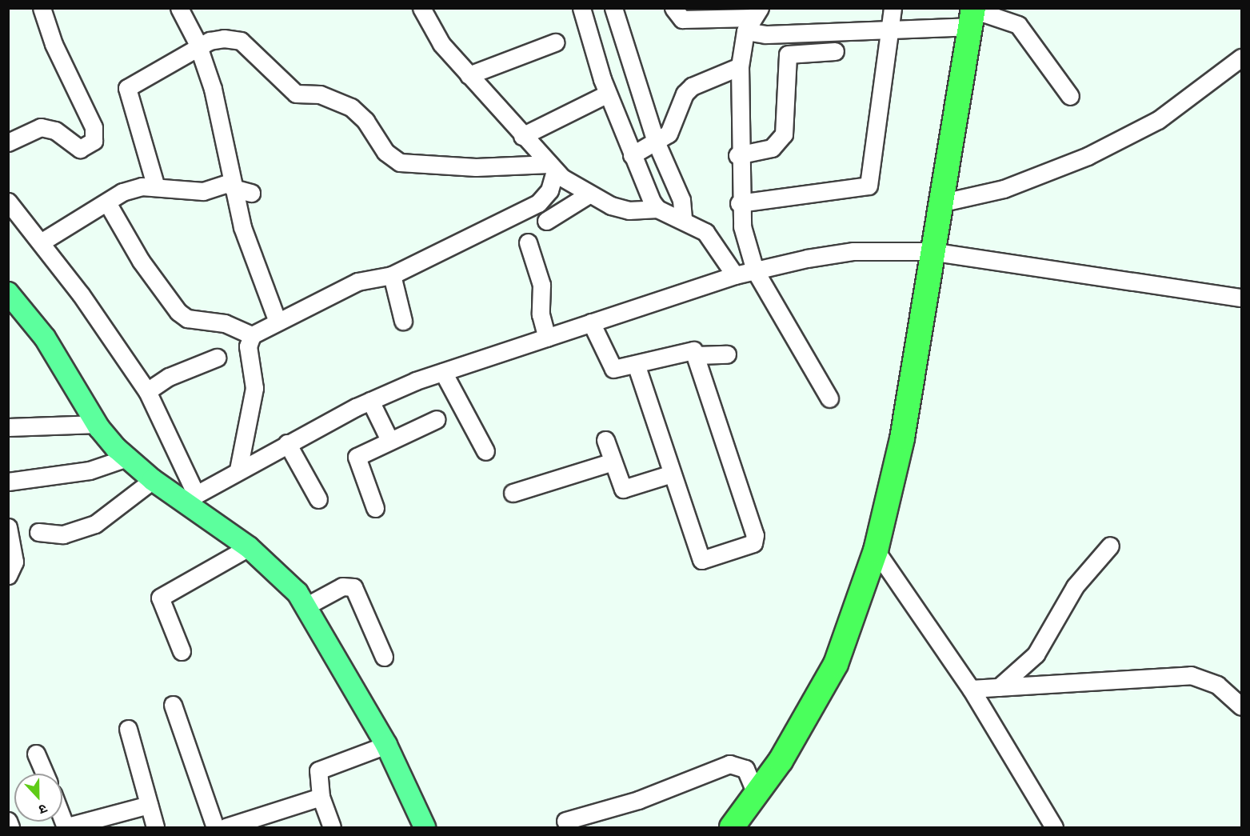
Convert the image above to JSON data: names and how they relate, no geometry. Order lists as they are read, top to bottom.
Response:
{
  "north": "bottom"
}
